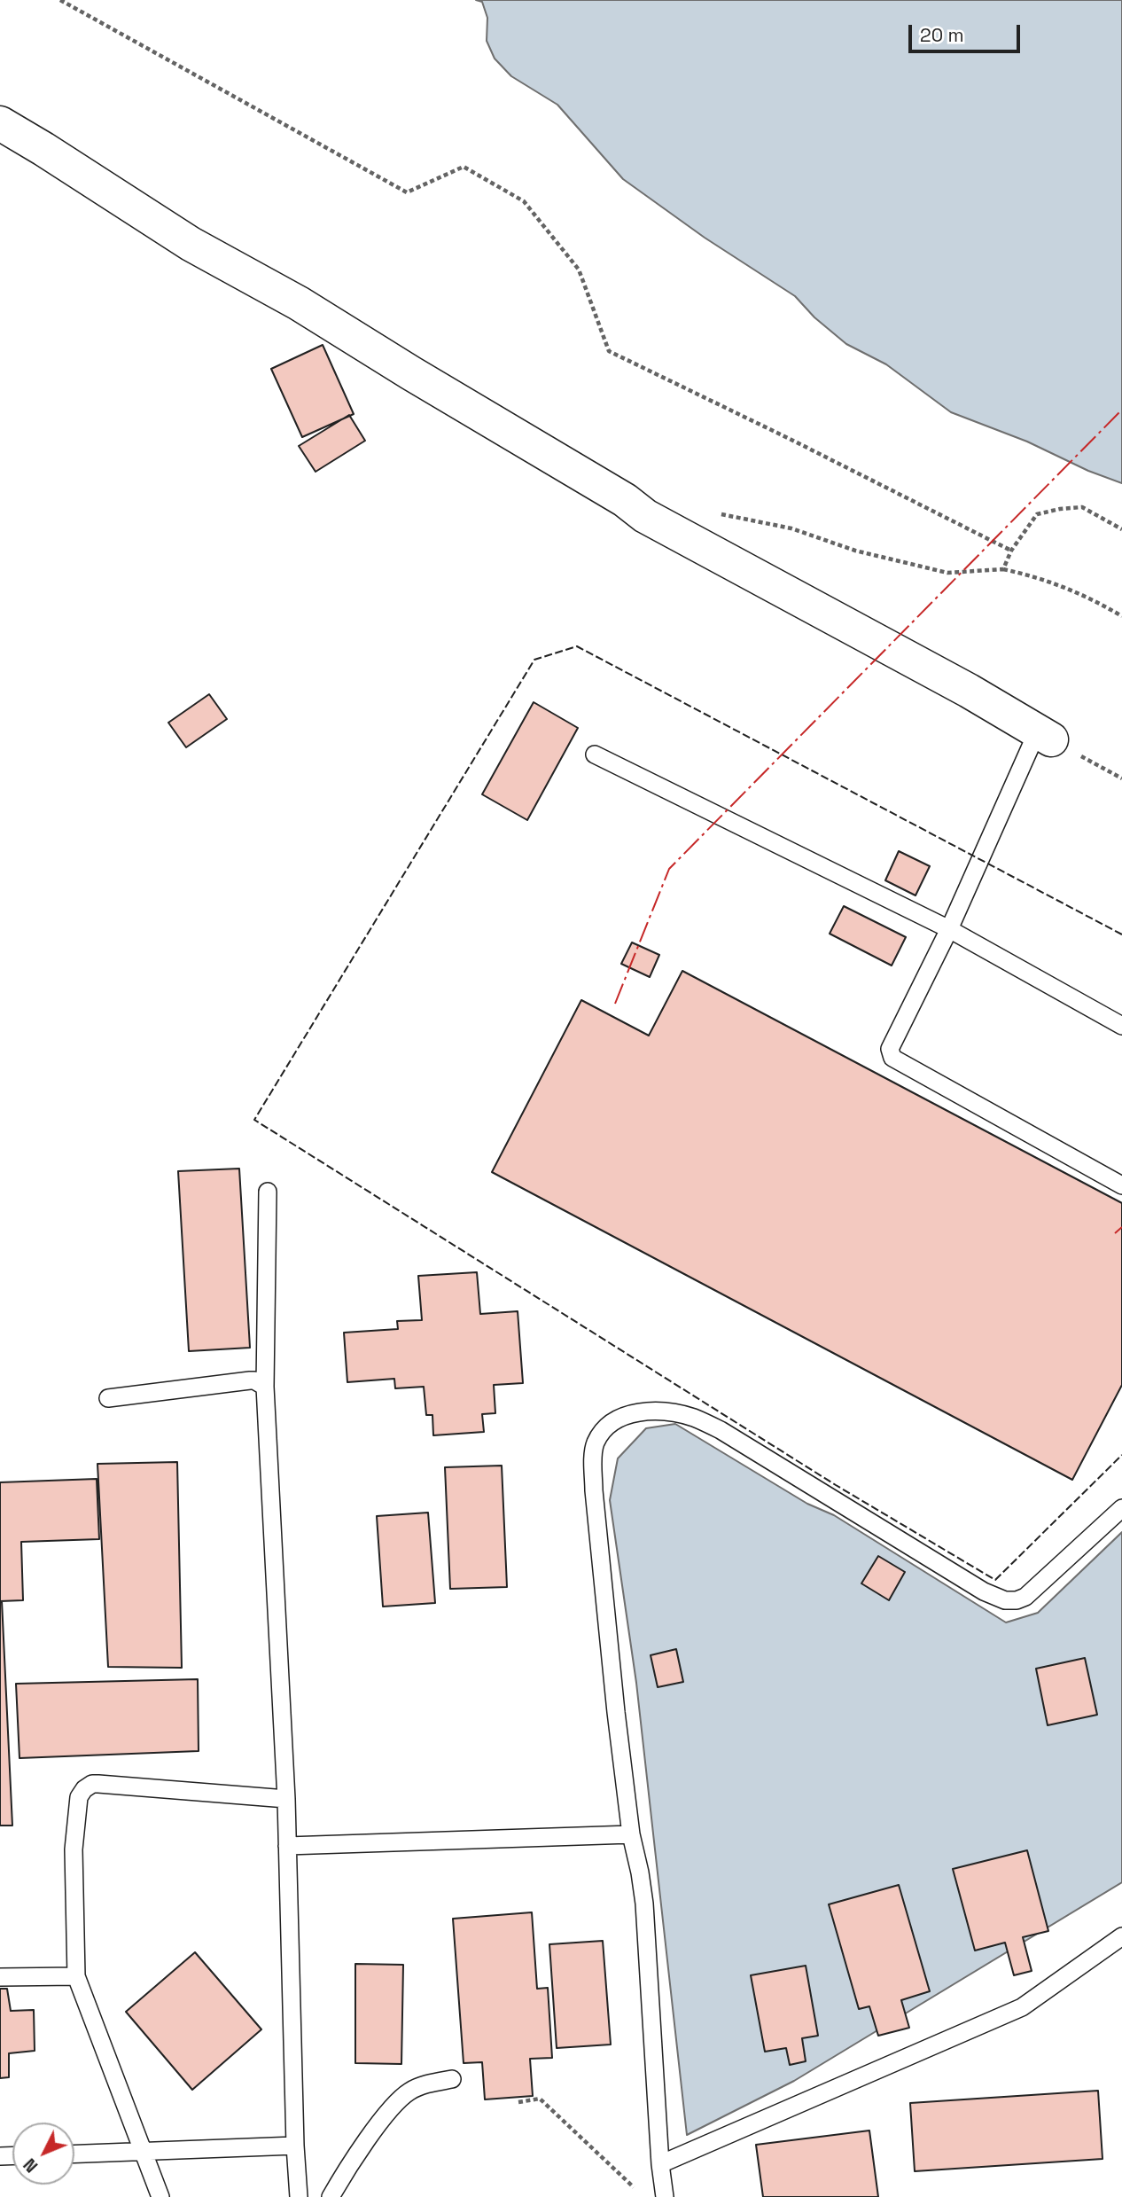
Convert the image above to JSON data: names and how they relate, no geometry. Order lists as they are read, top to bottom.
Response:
{
  "scale_bar": "20 m",
  "north": "bottom left"
}
